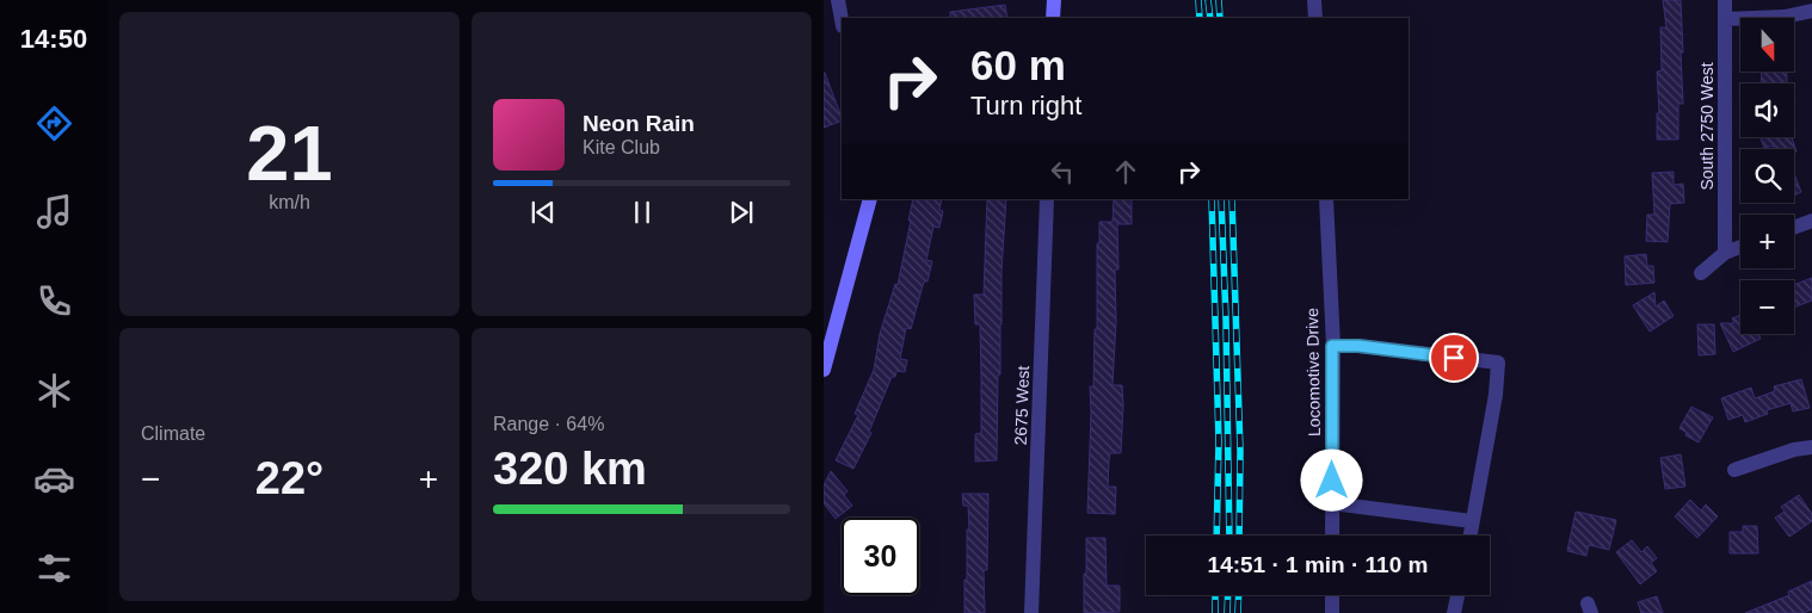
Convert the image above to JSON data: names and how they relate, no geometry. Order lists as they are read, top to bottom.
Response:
{
  "streets": {
    "street": ["South 2750 West", "Locomotive Drive", "2675 West"]
  },
  "north": "bottom",
  "page": {
    "tabs": "14:50",
    "tile": [
      ["21", "km/h"],
      "Climate",
      ["Range · 64%", "320 km"]
    ],
    "map_buttons": ["+", "−"],
    "turn": ["60 m", "Turn right"],
    "song": ["Neon Rain", "Kite Club"],
    "heat": ["−", "22°", "+"],
    "limit": "30",
    "trip": "14:51 · 1 min · 110 m"
  }
}
